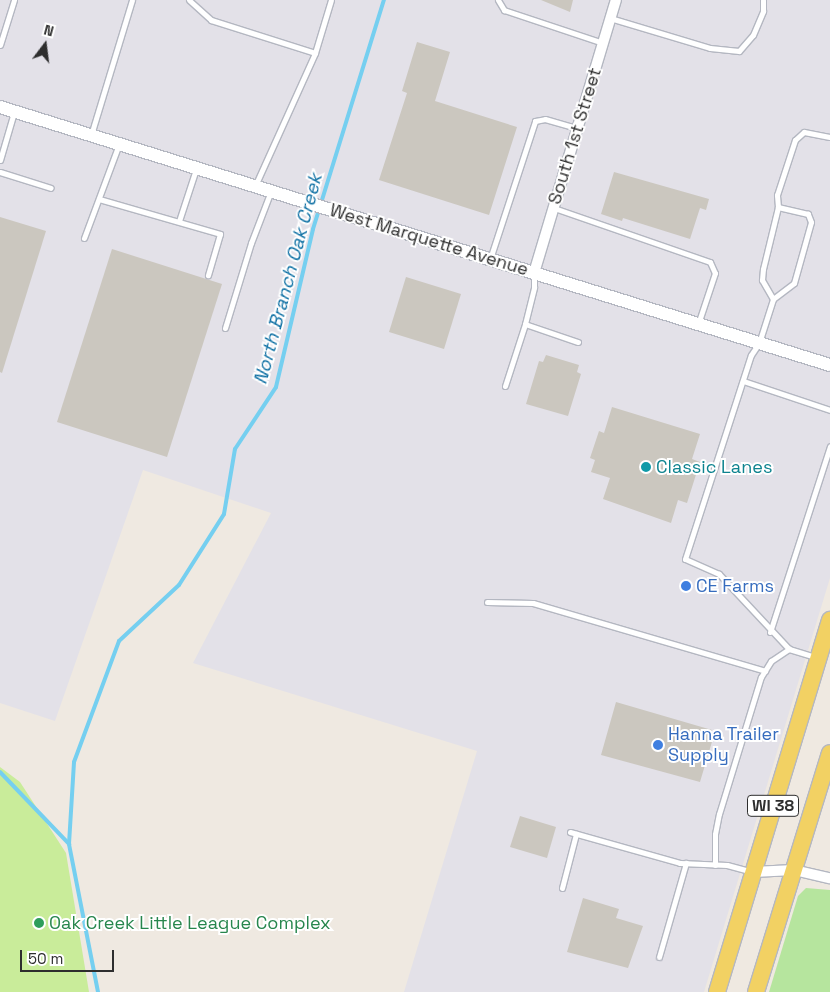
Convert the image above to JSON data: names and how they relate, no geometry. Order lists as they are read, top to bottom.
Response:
{
  "streets": {
    "main road": ["WI 38"],
    "street": ["South 1st Street", "West Marquette Avenue"]
  },
  "crossings": [
    ["South 1st Street", "West Marquette Avenue"]
  ],
  "water": ["North Branch Oak Creek"],
  "places": [
    "Classic Lanes",
    "CE Farms",
    "Hanna Trailer Supply",
    "Oak Creek Little League Complex"
  ],
  "scale_bar": "50 m",
  "north": "top"
}
